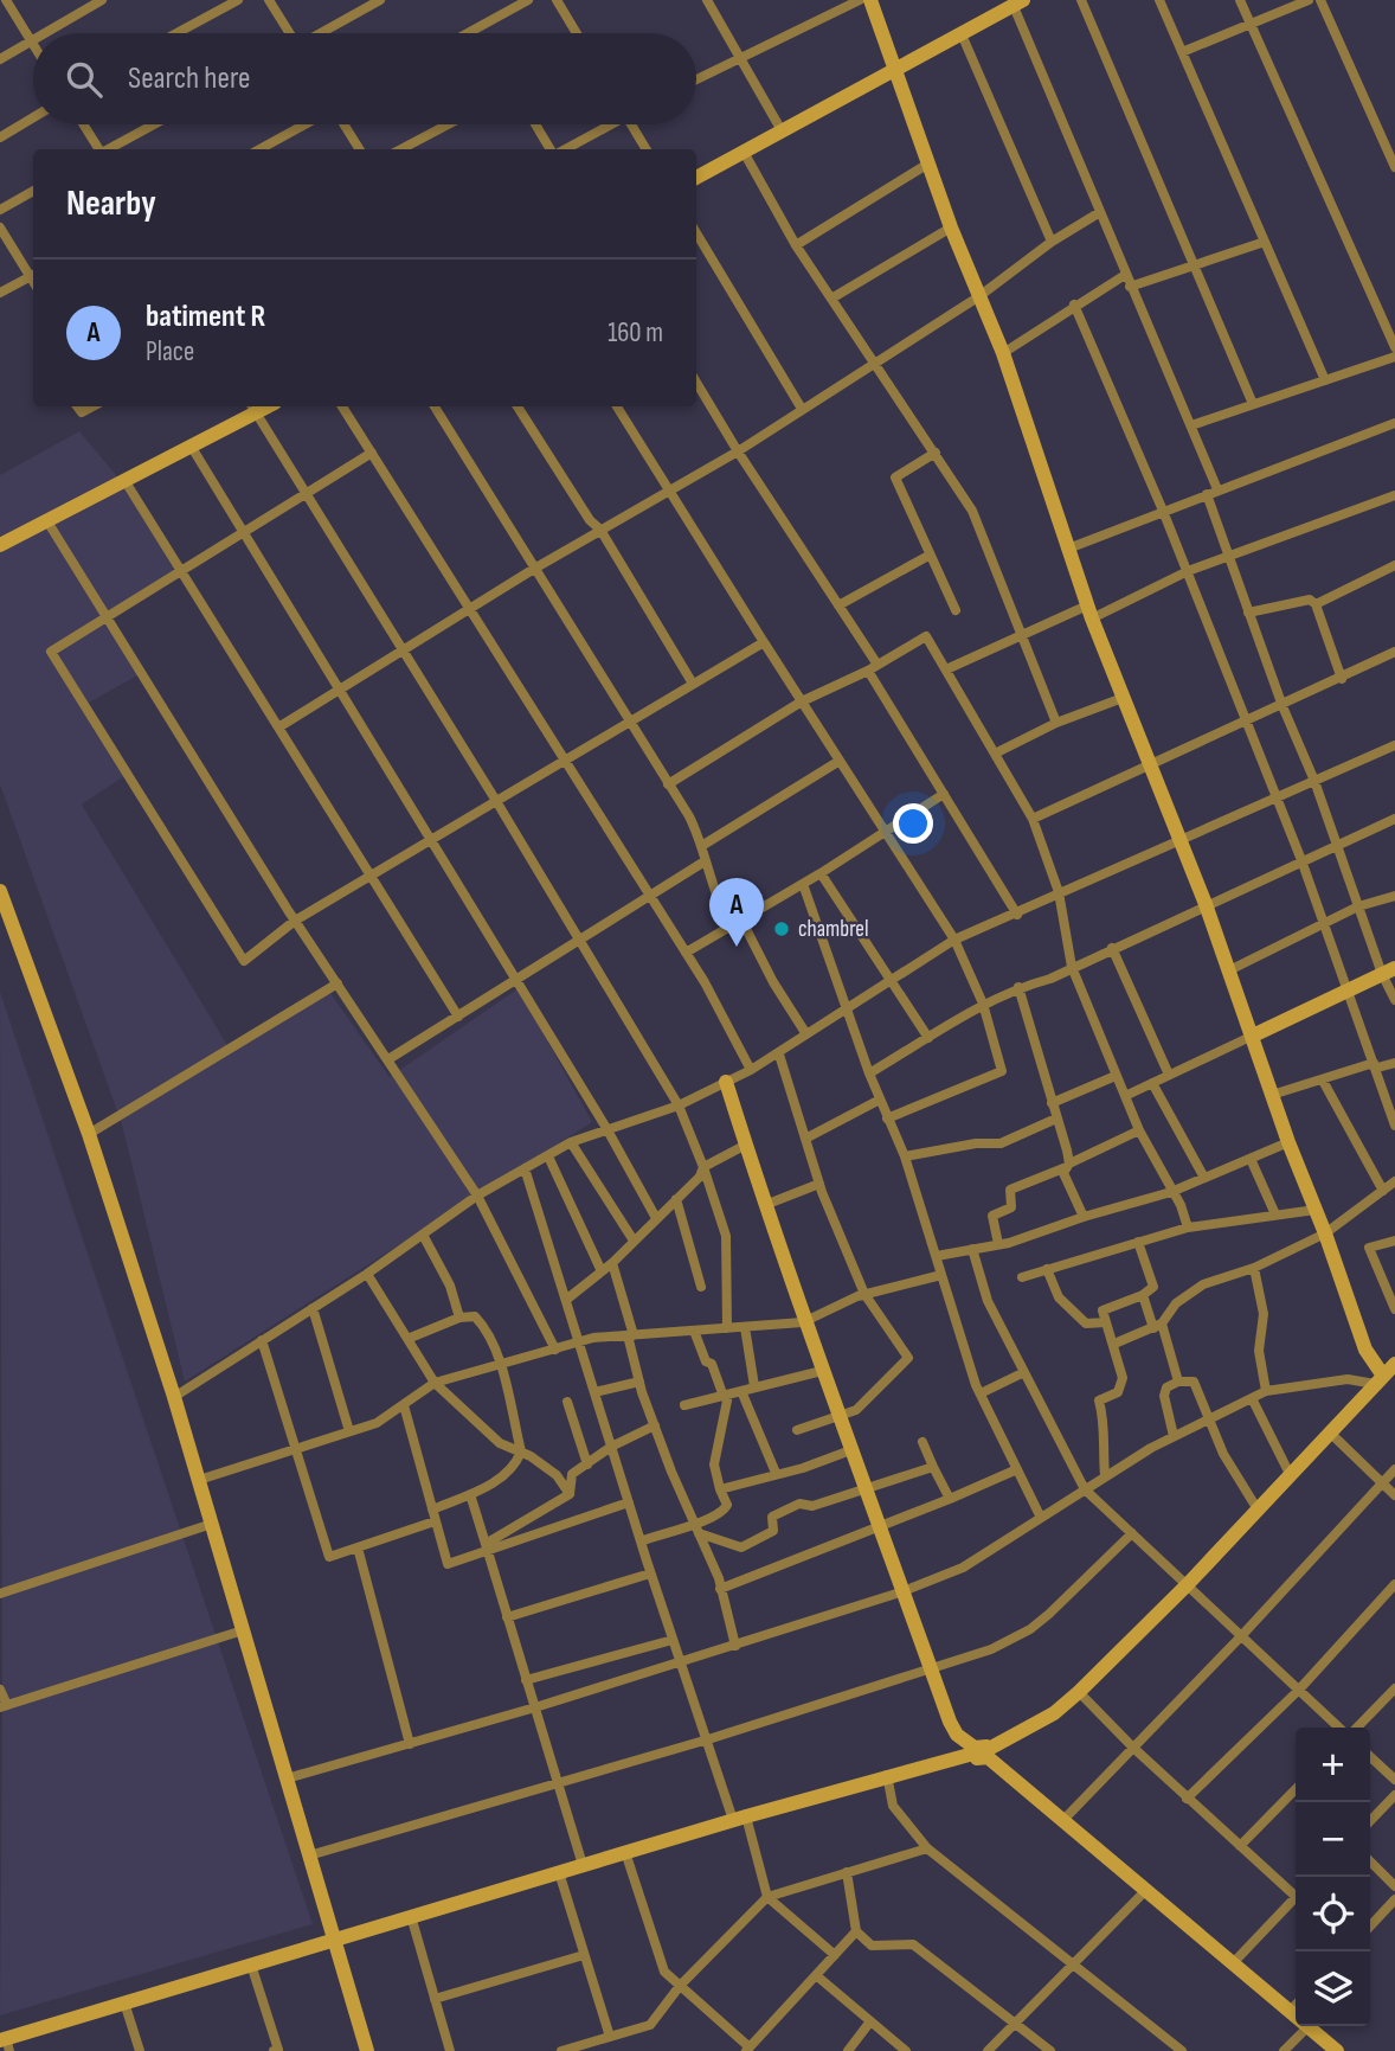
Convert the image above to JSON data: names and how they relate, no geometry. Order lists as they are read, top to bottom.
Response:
{
  "places": ["chambrel"],
  "page": {
    "search": "Search here",
    "heading": "Nearby",
    "list": [
      {
        "mark": "A",
        "name": "batiment R",
        "note": "Place",
        "value": "160 m"
      }
    ],
    "pins": "A",
    "map_buttons": ["+", "−"]
  }
}
